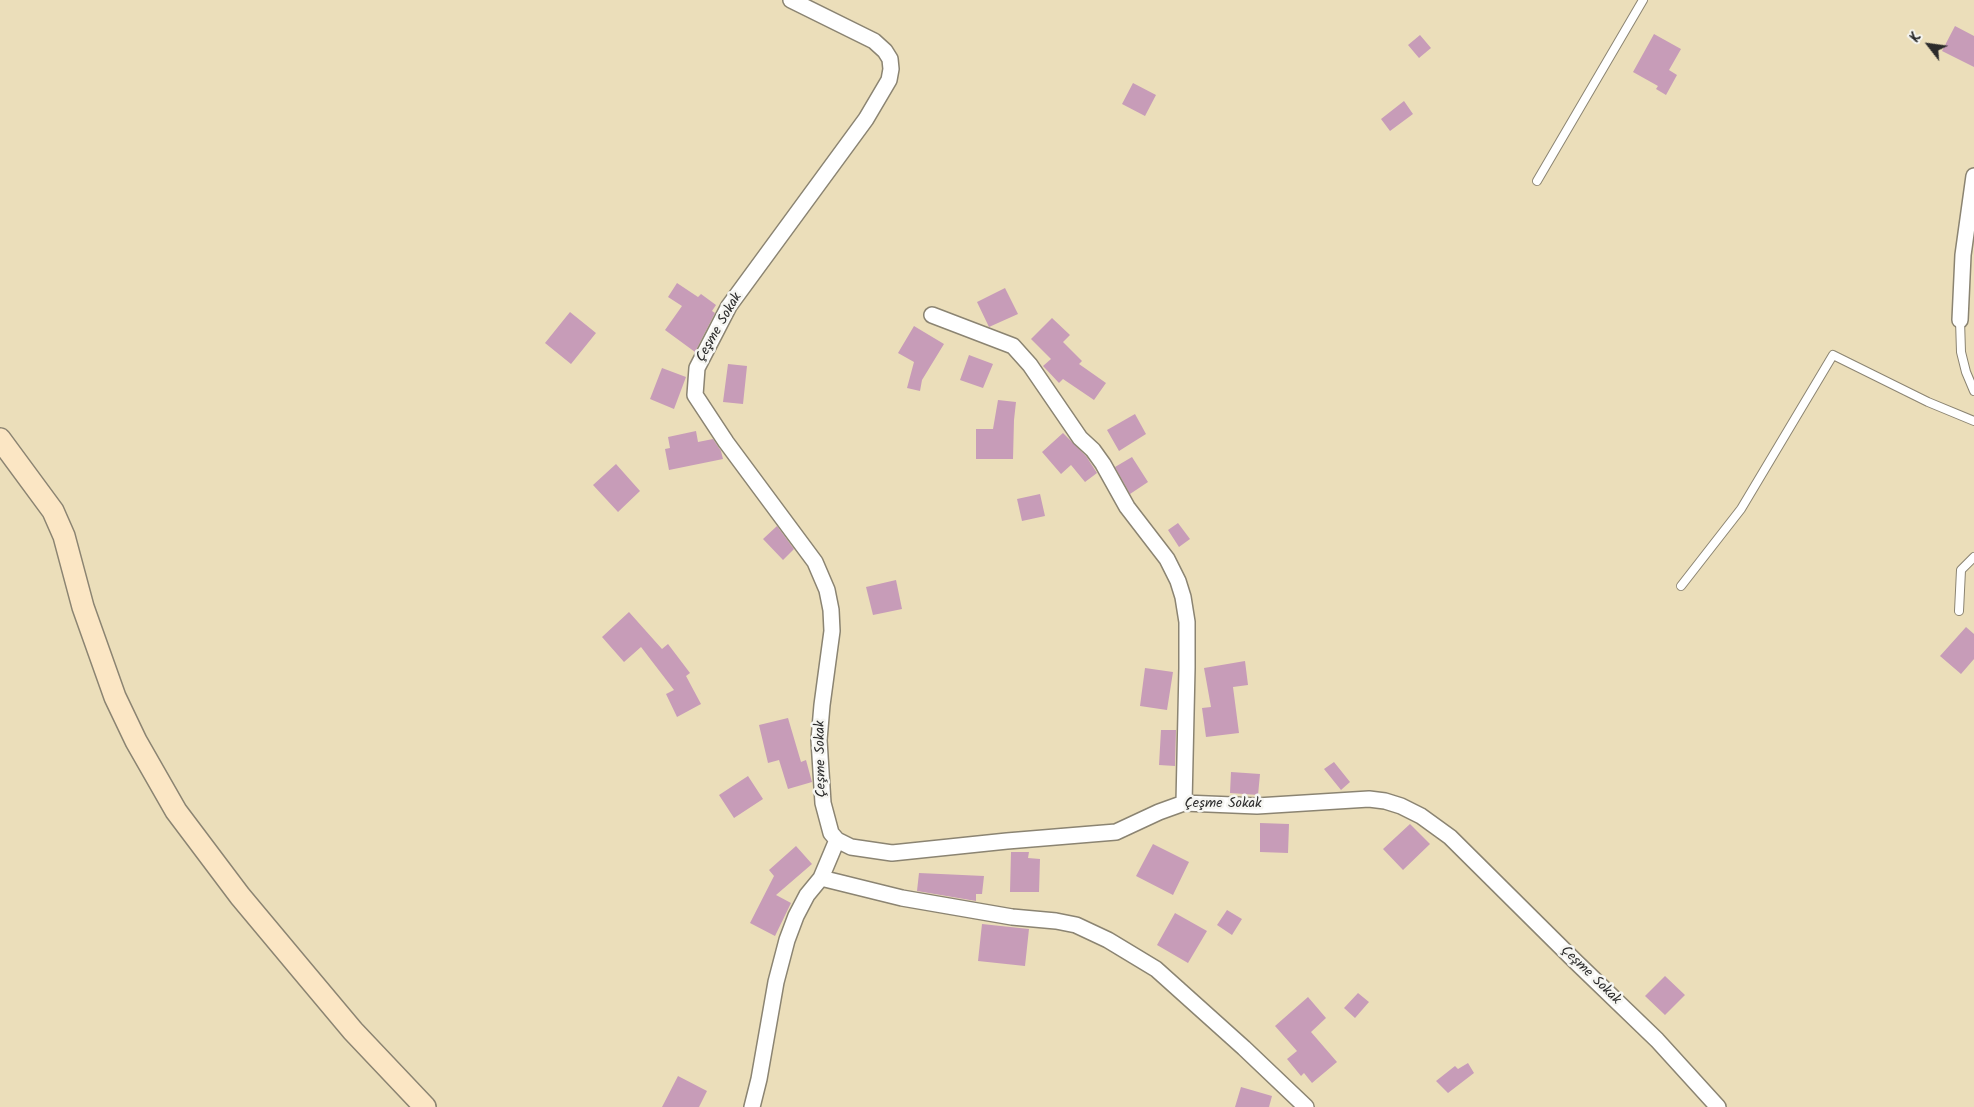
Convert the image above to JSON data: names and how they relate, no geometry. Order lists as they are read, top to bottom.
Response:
{
  "streets": {
    "street": ["Çeşme Sokak"]
  },
  "north": "top left"
}
